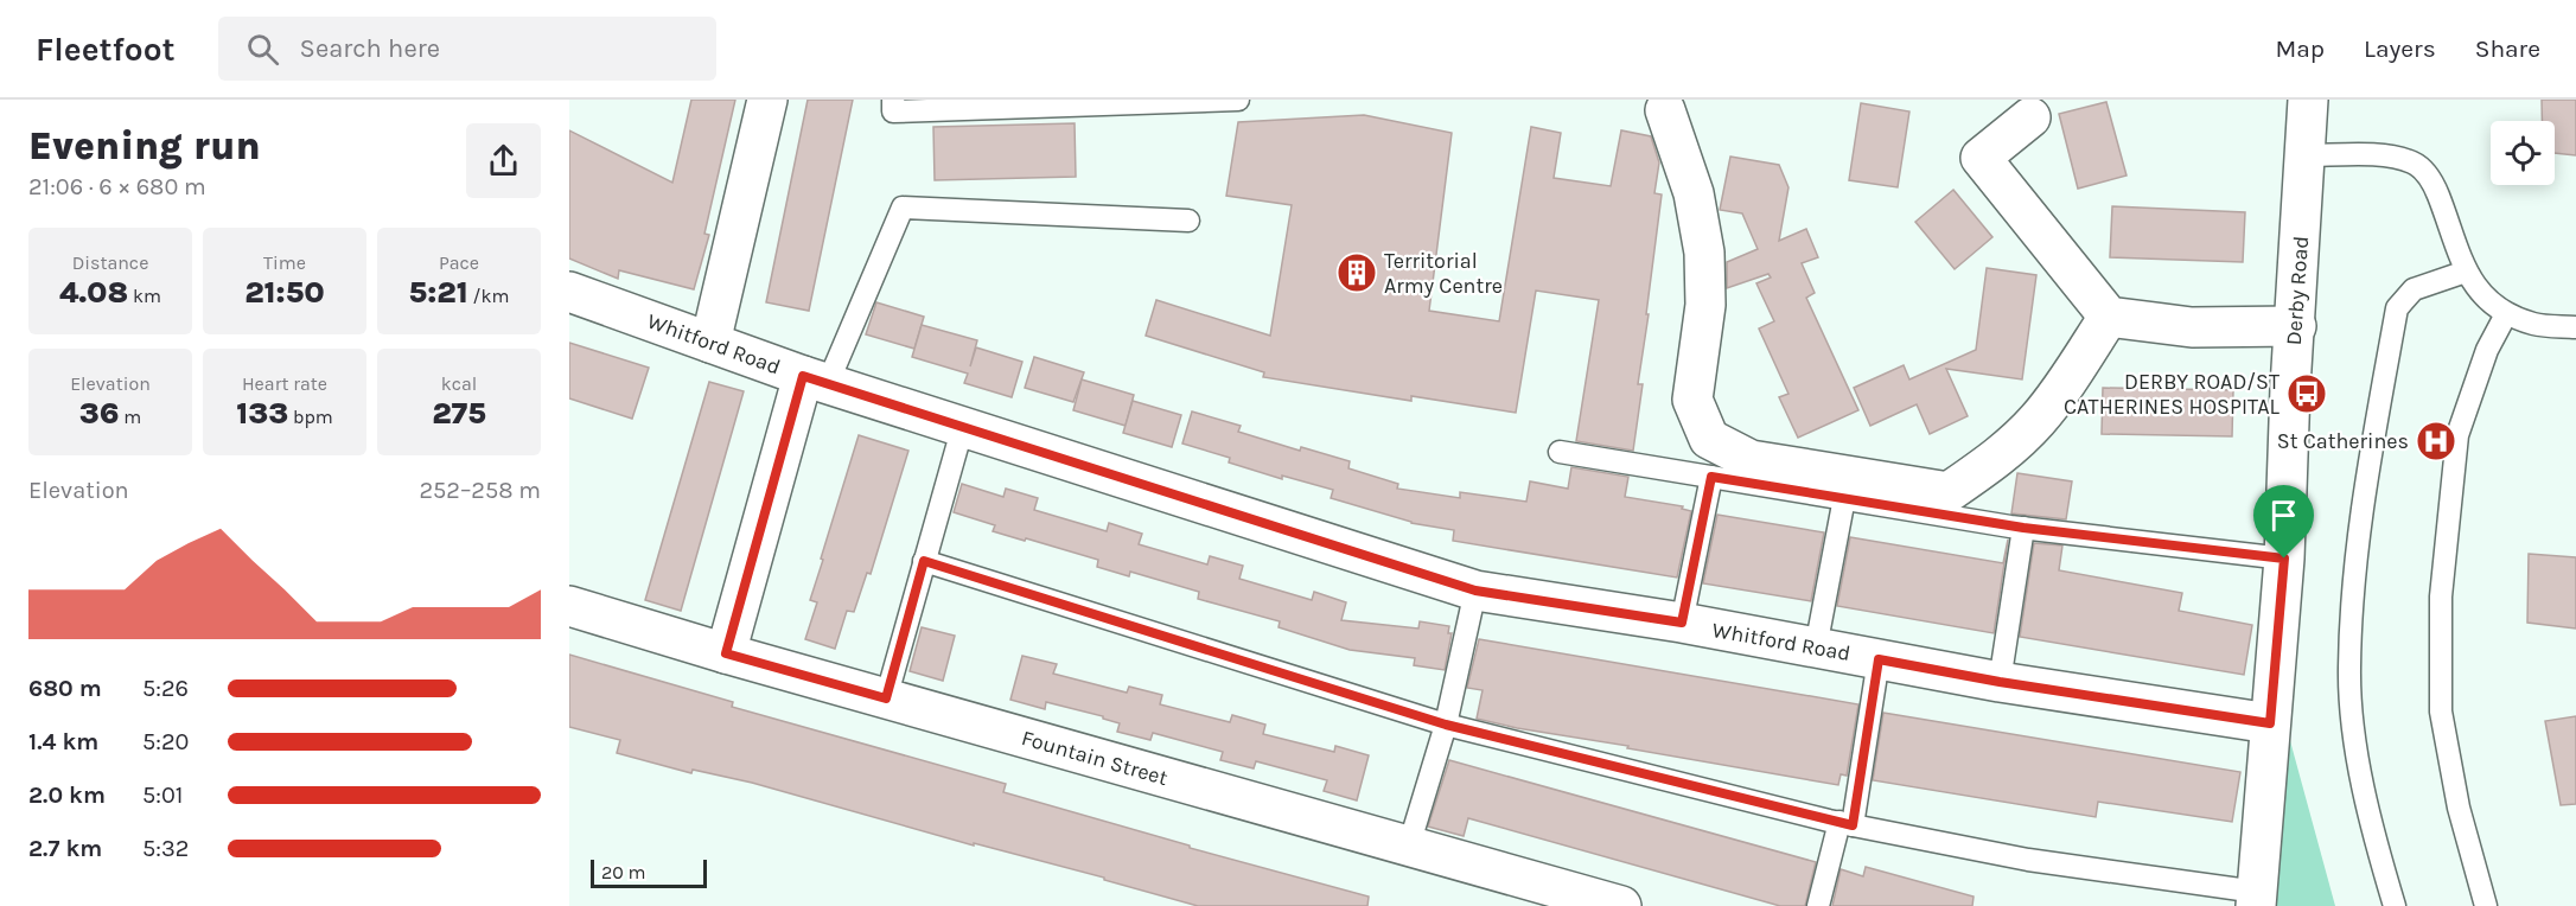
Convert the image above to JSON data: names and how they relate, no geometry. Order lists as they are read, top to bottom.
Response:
{
  "streets": {
    "street": ["Derby Road", "Whitford Road", "Fountain Street"]
  },
  "crossings": [
    ["Derby Road", "Whitford Road"]
  ],
  "places": {
    "building": ["Territorial Army Centre"],
    "bus stop": ["DERBY ROAD/ST CATHERINES HOSPITAL"],
    "hospital": ["St Catherines"]
  },
  "scale_bar": "20 m",
  "page": {
    "header": "Fleetfoot",
    "search": "Search here",
    "nav": ["Map", "Layers", "Share"],
    "heading": ["Evening run", "21:06 · 6 × 680 m"],
    "stats": [
      ["Distance", "4.08 km"],
      ["Time", "21:50"],
      ["Pace", "5:21 /km"],
      ["Elevation", "36 m"],
      ["Heart rate", "133 bpm"],
      ["kcal", "275"]
    ],
    "chart": ["Elevation", "252–258 m"],
    "list": [
      {
        "name": "680 m",
        "note": "5:26"
      },
      {
        "name": "1.4 km",
        "note": "5:20"
      },
      {
        "name": "2.0 km",
        "note": "5:01"
      },
      {
        "name": "2.7 km",
        "note": "5:32"
      }
    ],
    "scale": "20 m"
  }
}
